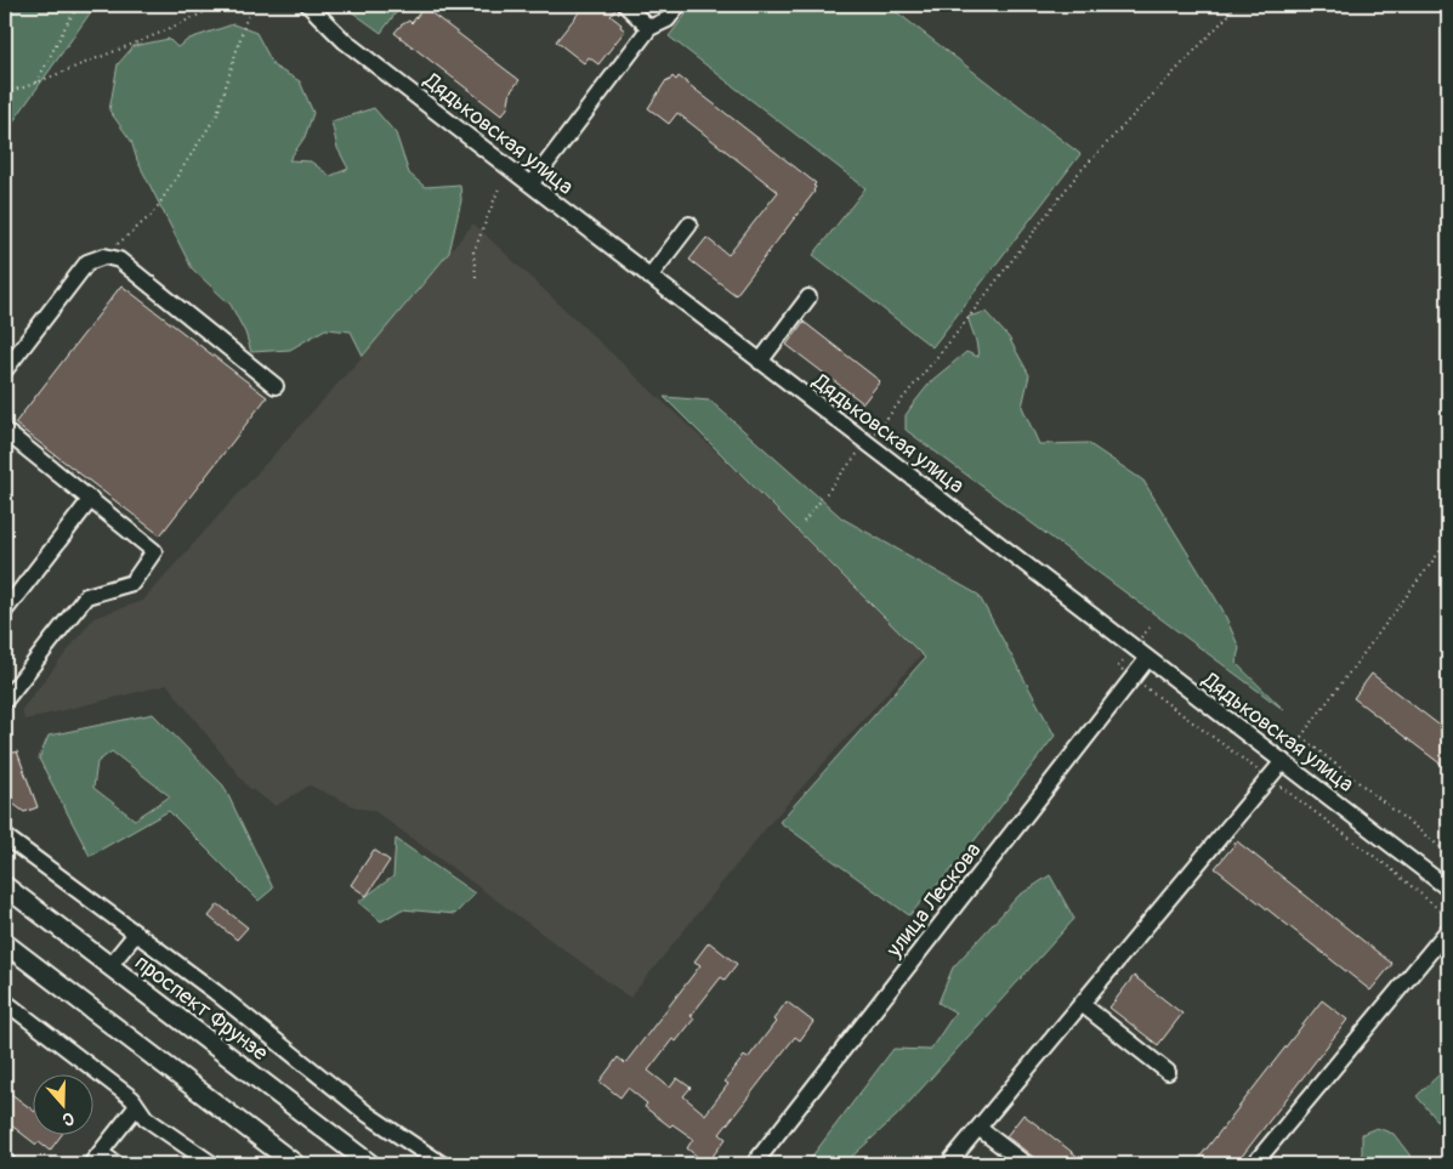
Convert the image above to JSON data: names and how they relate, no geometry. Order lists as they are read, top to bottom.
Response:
{
  "streets": {
    "main road": ["проспект Фрунзе"],
    "street": ["Дядьковская улица", "улица Лескова"]
  },
  "crossings": [
    ["Дядьковская улица", "улица Лескова"]
  ],
  "north": "bottom"
}
